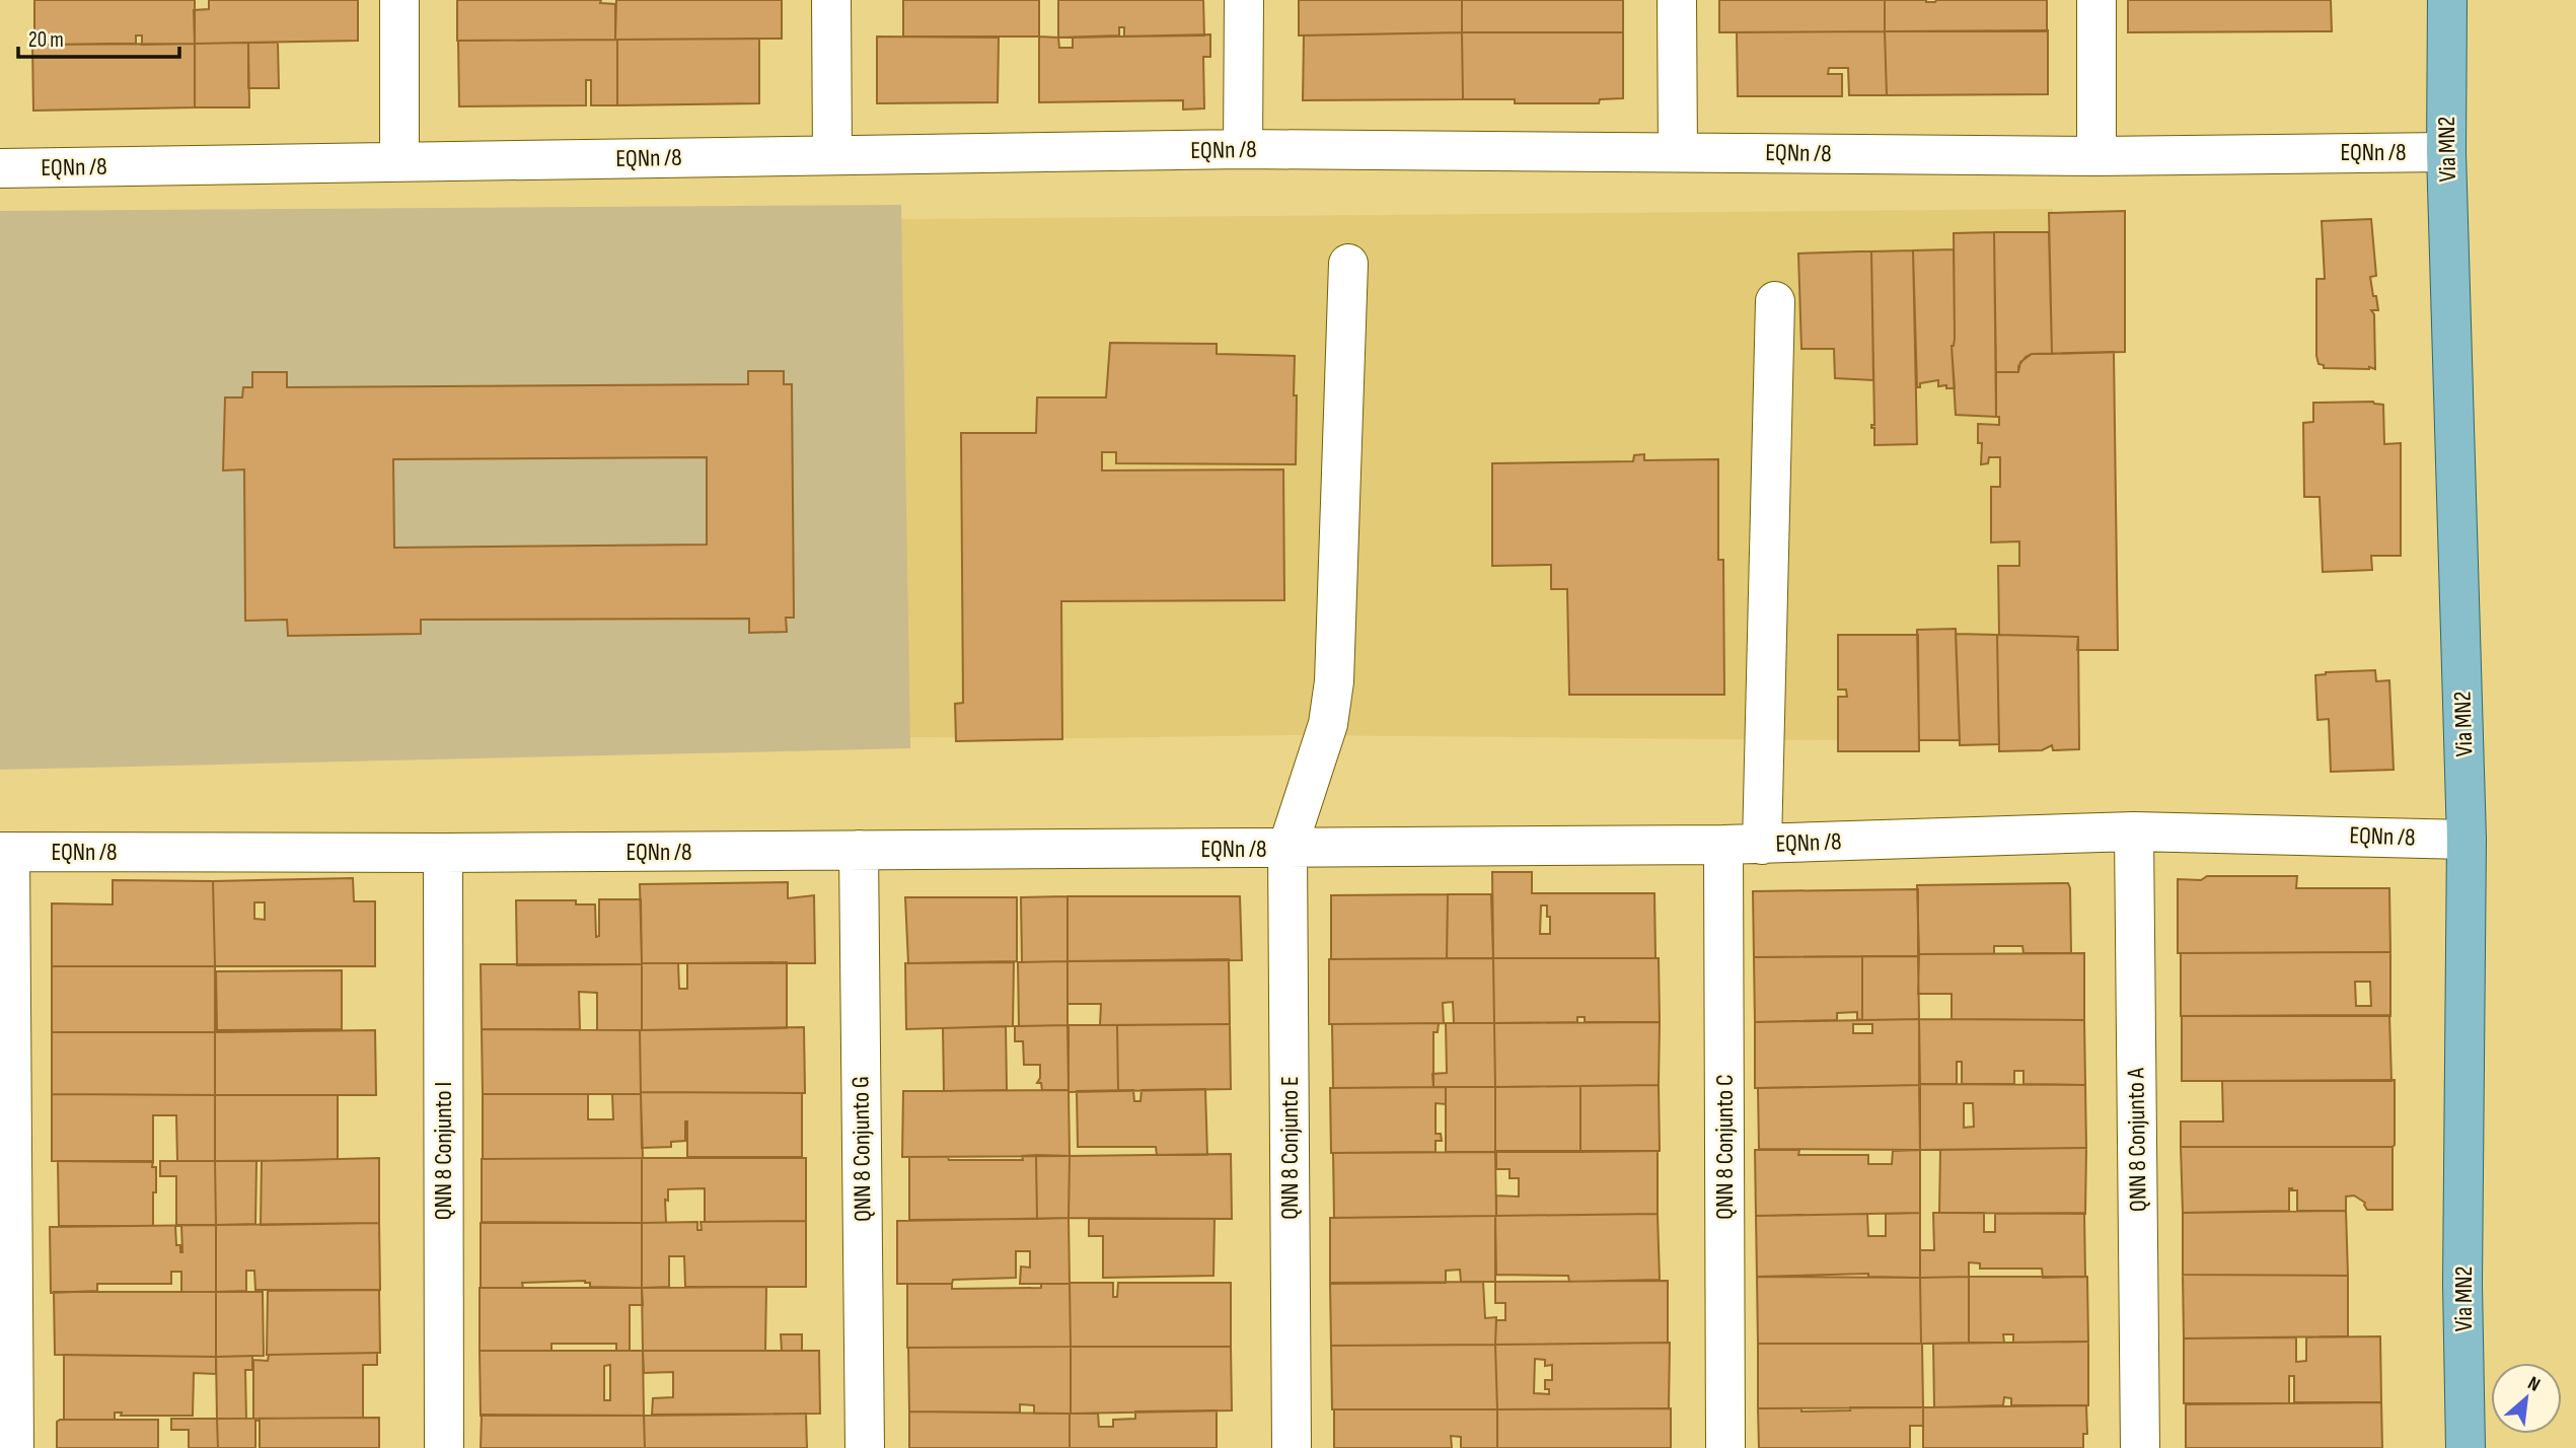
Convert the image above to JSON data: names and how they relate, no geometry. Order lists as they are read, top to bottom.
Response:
{
  "streets": {
    "main road": ["Via MN2"],
    "street": [
      "EQNn /8",
      "QNN 8 Conjunto A",
      "QNN 8 Conjunto C",
      "QNN 8 Conjunto E",
      "QNN 8 Conjunto G",
      "QNN 8 Conjunto I"
    ]
  },
  "crossings": [
    ["Via MN2", "EQNn /8"],
    ["EQNn /8", "QNN 8 Conjunto A"],
    ["EQNn /8", "QNN 8 Conjunto C"],
    ["EQNn /8", "QNN 8 Conjunto E"],
    ["EQNn /8", "QNN 8 Conjunto G"],
    ["EQNn /8", "QNN 8 Conjunto I"]
  ],
  "scale_bar": "20 m",
  "north": "top right"
}
